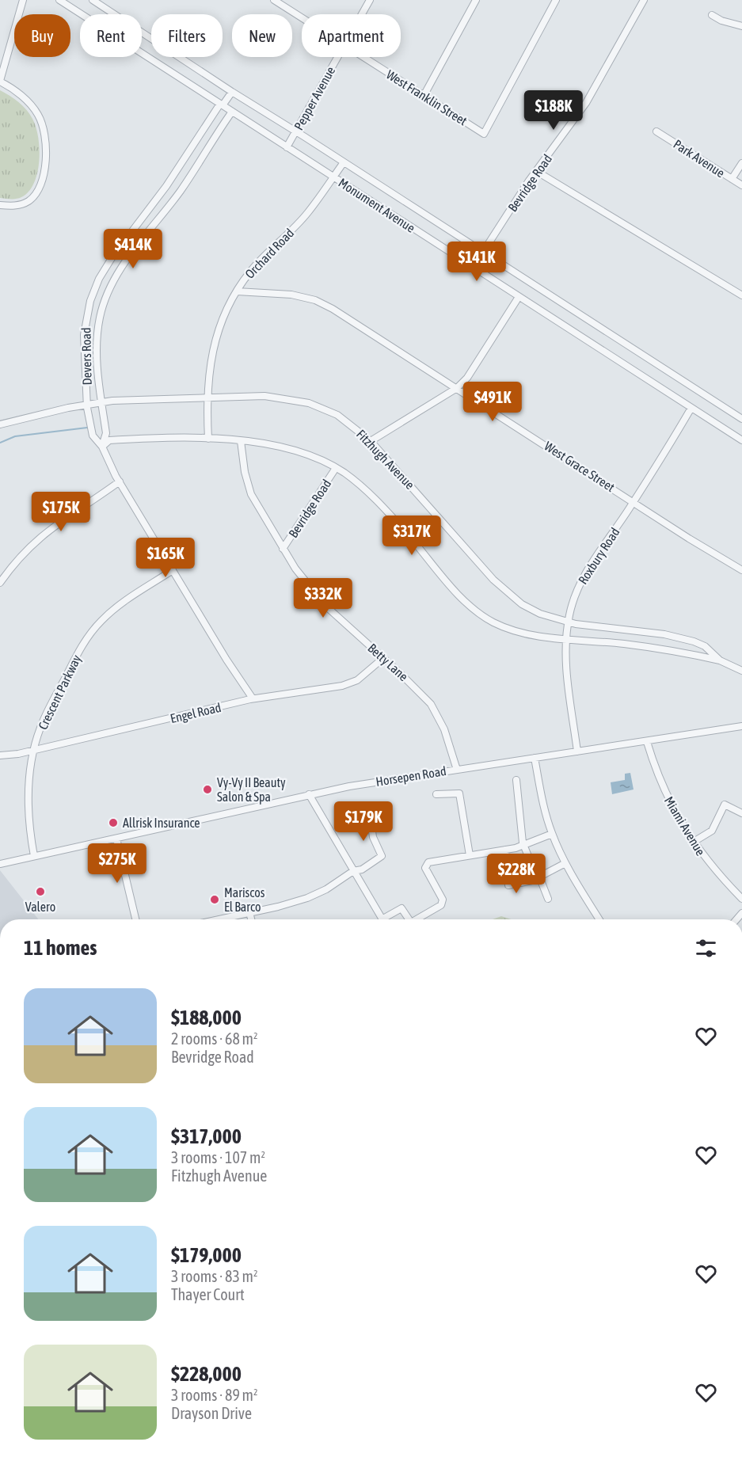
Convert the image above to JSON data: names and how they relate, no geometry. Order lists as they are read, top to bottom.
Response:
{
  "streets": {
    "street": [
      "West Franklin Street",
      "Pepper Avenue",
      "Park Avenue",
      "Bevridge Road",
      "Monument Avenue",
      "Orchard Road",
      "Devers Road",
      "Fitzhugh Avenue",
      "West Grace Street",
      "Roxbury Road",
      "Betty Lane",
      "Crescent Parkway",
      "Engel Road",
      "Horsepen Road",
      "Miami Avenue"
    ]
  },
  "crossings": [
    ["Pepper Avenue", "Monument Avenue"],
    ["Bevridge Road", "Monument Avenue"],
    ["Bevridge Road", "Fitzhugh Avenue"],
    ["Bevridge Road", "Betty Lane"],
    ["Monument Avenue", "Orchard Road"],
    ["Monument Avenue", "Devers Road"],
    ["Monument Avenue", "Roxbury Road"],
    ["Orchard Road", "Fitzhugh Avenue"],
    ["Orchard Road", "West Grace Street"],
    ["Devers Road", "Fitzhugh Avenue"],
    ["Devers Road", "Crescent Parkway"],
    ["Devers Road", "Engel Road"],
    ["Fitzhugh Avenue", "Roxbury Road"],
    ["Fitzhugh Avenue", "Betty Lane"],
    ["West Grace Street", "Roxbury Road"],
    ["Roxbury Road", "Horsepen Road"],
    ["Betty Lane", "Engel Road"],
    ["Betty Lane", "Horsepen Road"],
    ["Crescent Parkway", "Engel Road"],
    ["Crescent Parkway", "Horsepen Road"],
    ["Horsepen Road", "Miami Avenue"]
  ],
  "places": [
    "Vy-Vy II Beauty Salon & Spa",
    "Allrisk Insurance",
    "Valero",
    "Mariscos El Barco"
  ],
  "page": {
    "chip": [
      "Buy",
      "Rent",
      "Filters",
      "New",
      "Apartment"
    ],
    "price": [
      "$188K",
      "$414K",
      "$141K",
      "$491K",
      "$175K",
      "$317K",
      "$165K",
      "$332K",
      "$179K",
      "$275K",
      "$228K"
    ],
    "heading": "11 homes",
    "list": [
      {
        "name": "$188,000",
        "note": "2 rooms · 68 m² · Bevridge Road"
      },
      {
        "name": "$317,000",
        "note": "3 rooms · 107 m² · Fitzhugh Avenue"
      },
      {
        "name": "$179,000",
        "note": "3 rooms · 83 m² · Thayer Court"
      },
      {
        "name": "$228,000",
        "note": "3 rooms · 89 m² · Drayson Drive"
      }
    ]
  }
}
